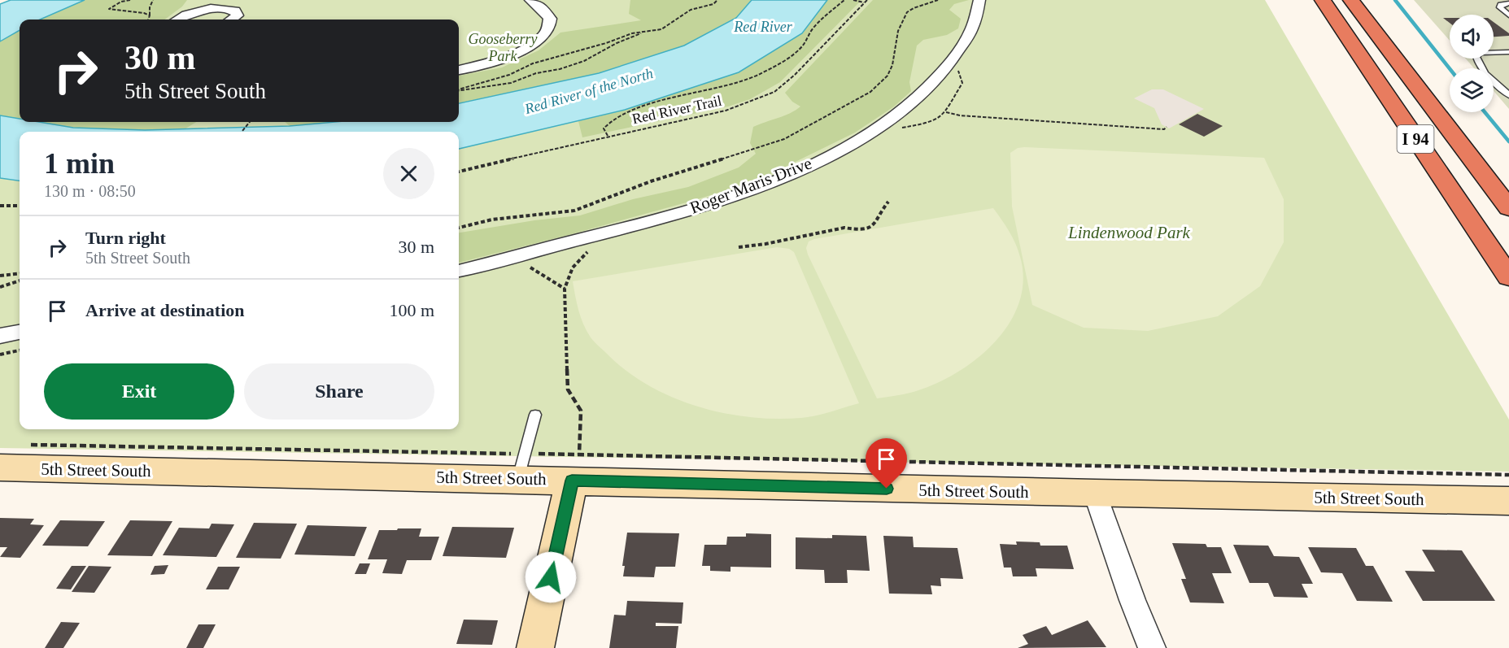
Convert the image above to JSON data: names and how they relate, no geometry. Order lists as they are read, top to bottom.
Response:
{
  "streets": {
    "highway": ["I 94"],
    "street": ["Roger Maris Drive", "5th Street South"],
    "path": ["Red River Trail"]
  },
  "water": ["Red River", "Red River of the North"],
  "parks": ["Gooseberry Park", "Lindenwood Park"],
  "page": {
    "turn": ["30 m", "5th Street South"],
    "heading": ["1 min", "130 m · 08:50"],
    "list": [
      {
        "name": "Turn right",
        "note": "5th Street South",
        "value": "30 m"
      },
      {
        "name": "Arrive at destination",
        "value": "100 m"
      }
    ],
    "buttons": ["Exit", "Share"]
  }
}
